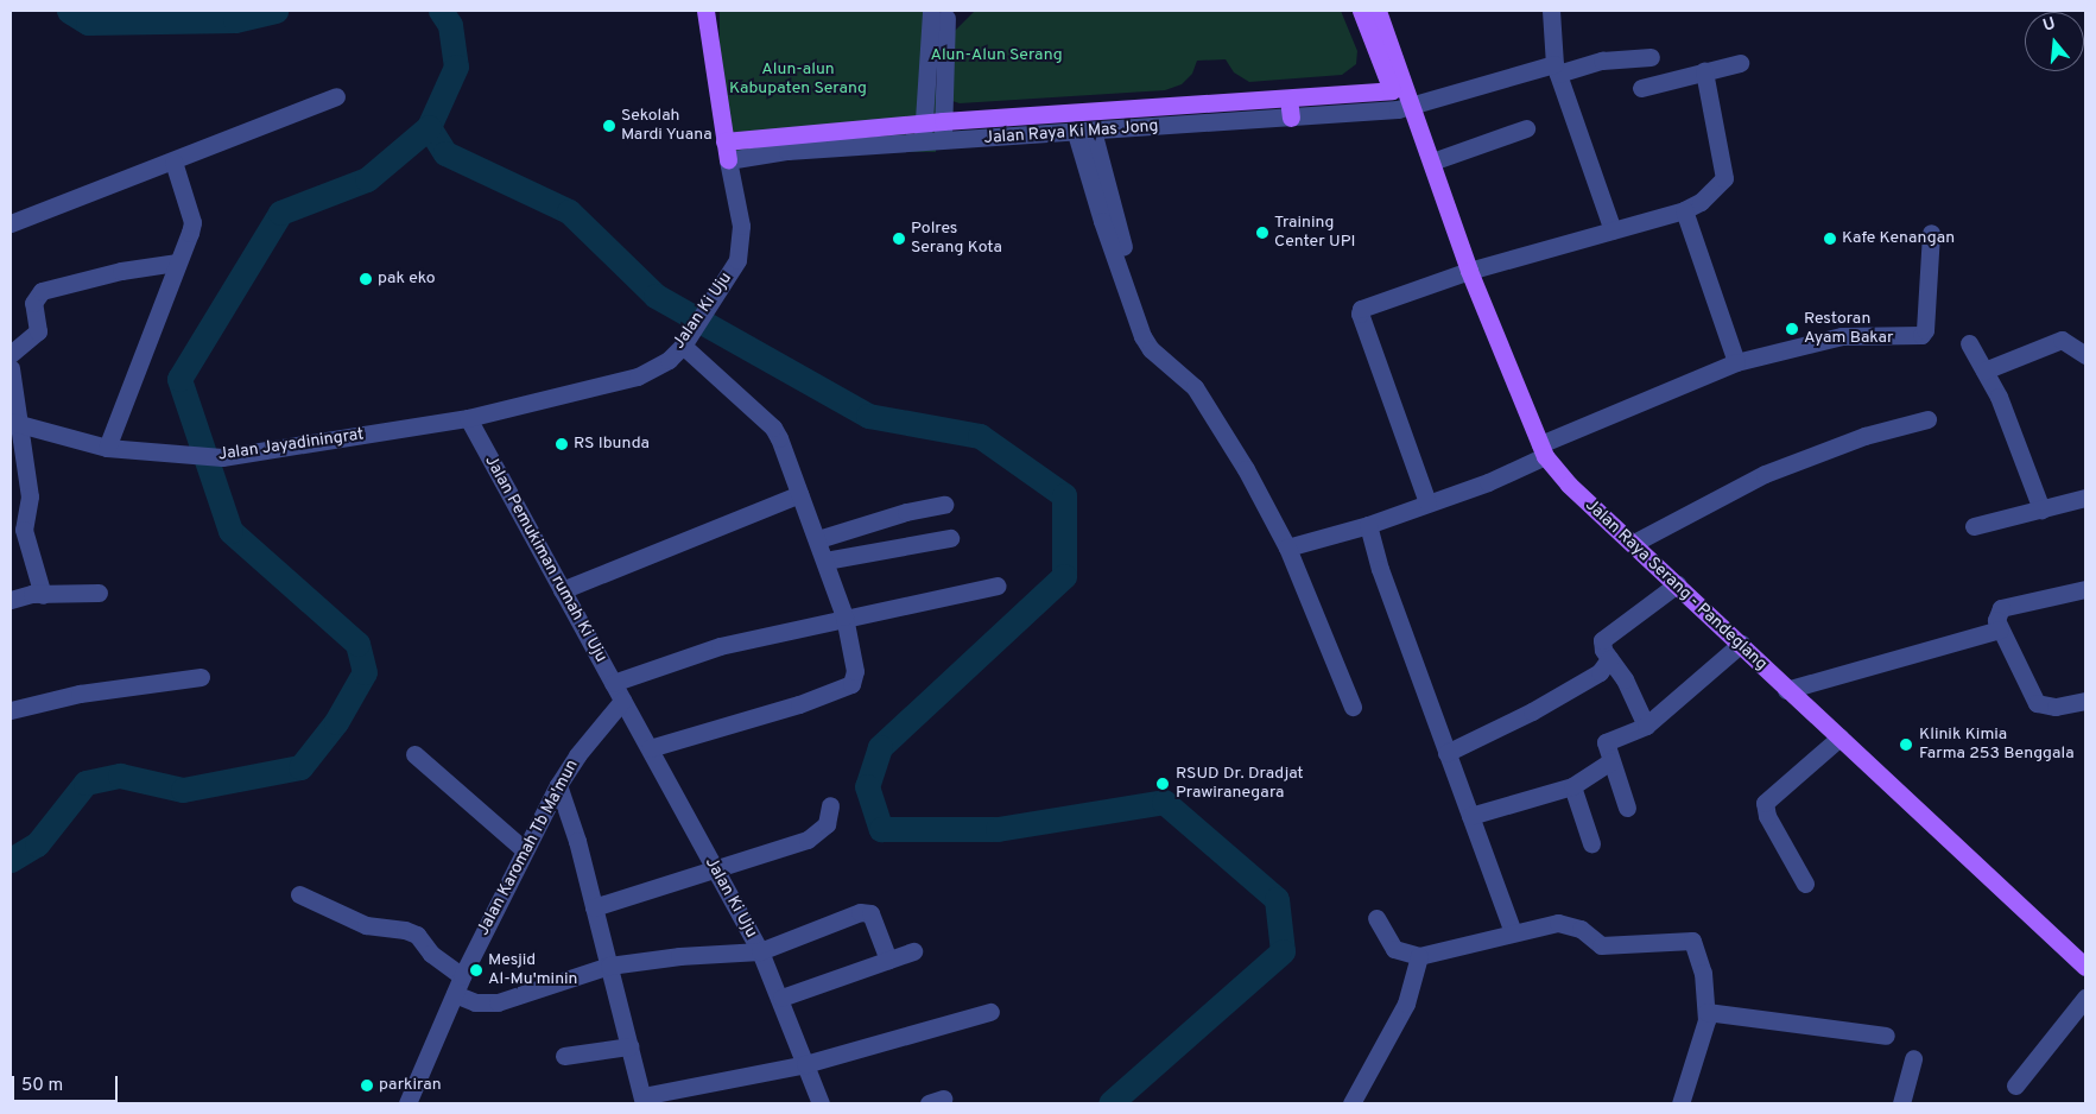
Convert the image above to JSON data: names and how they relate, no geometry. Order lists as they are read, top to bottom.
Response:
{
  "streets": {
    "main road": ["Jalan Raya Serang - Pandeglang"],
    "street": [
      "Jalan Raya Ki Mas Jong",
      "Jalan Ki Uju",
      "Jalan Jayadiningrat",
      "Jalan Pemukiman rumah Ki Uju",
      "Jalan Karomah Tb Ma'mun"
    ]
  },
  "crossings": [
    ["Jalan Raya Ki Mas Jong", "Jalan Ki Uju"],
    ["Jalan Raya Ki Mas Jong", "Jalan Raya Serang - Pandeglang"],
    ["Jalan Ki Uju", "Jalan Jayadiningrat"],
    ["Jalan Ki Uju", "Jalan Pemukiman rumah Ki Uju"],
    ["Jalan Ki Uju", "Jalan Karomah Tb Ma'mun"],
    ["Jalan Jayadiningrat", "Jalan Pemukiman rumah Ki Uju"],
    ["Jalan Pemukiman rumah Ki Uju", "Jalan Karomah Tb Ma'mun"]
  ],
  "parks": ["Alun-Alun Serang", "Alun-alun Kabupaten Serang"],
  "places": [
    "Sekolah Mardi Yuana",
    "Training Center UPI",
    "Polres Serang Kota",
    "Kafe Kenangan",
    "pak eko",
    "Restoran Ayam Bakar",
    "RS Ibunda",
    "Klinik Kimia Farma 253 Benggala",
    "RSUD Dr. Dradjat Prawiranegara",
    "Mesjid Al-Mu'minin",
    "parkiran"
  ],
  "scale_bar": "50 m",
  "north": "top"
}
